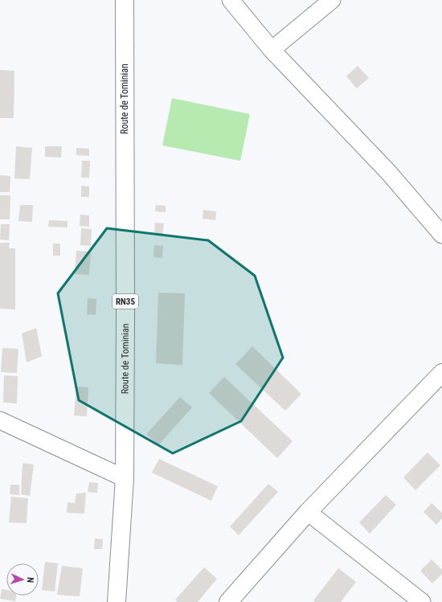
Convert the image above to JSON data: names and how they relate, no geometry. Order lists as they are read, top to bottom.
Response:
{
  "streets": {
    "main road": ["Route de Tominian", "RN35"]
  },
  "north": "right"
}
